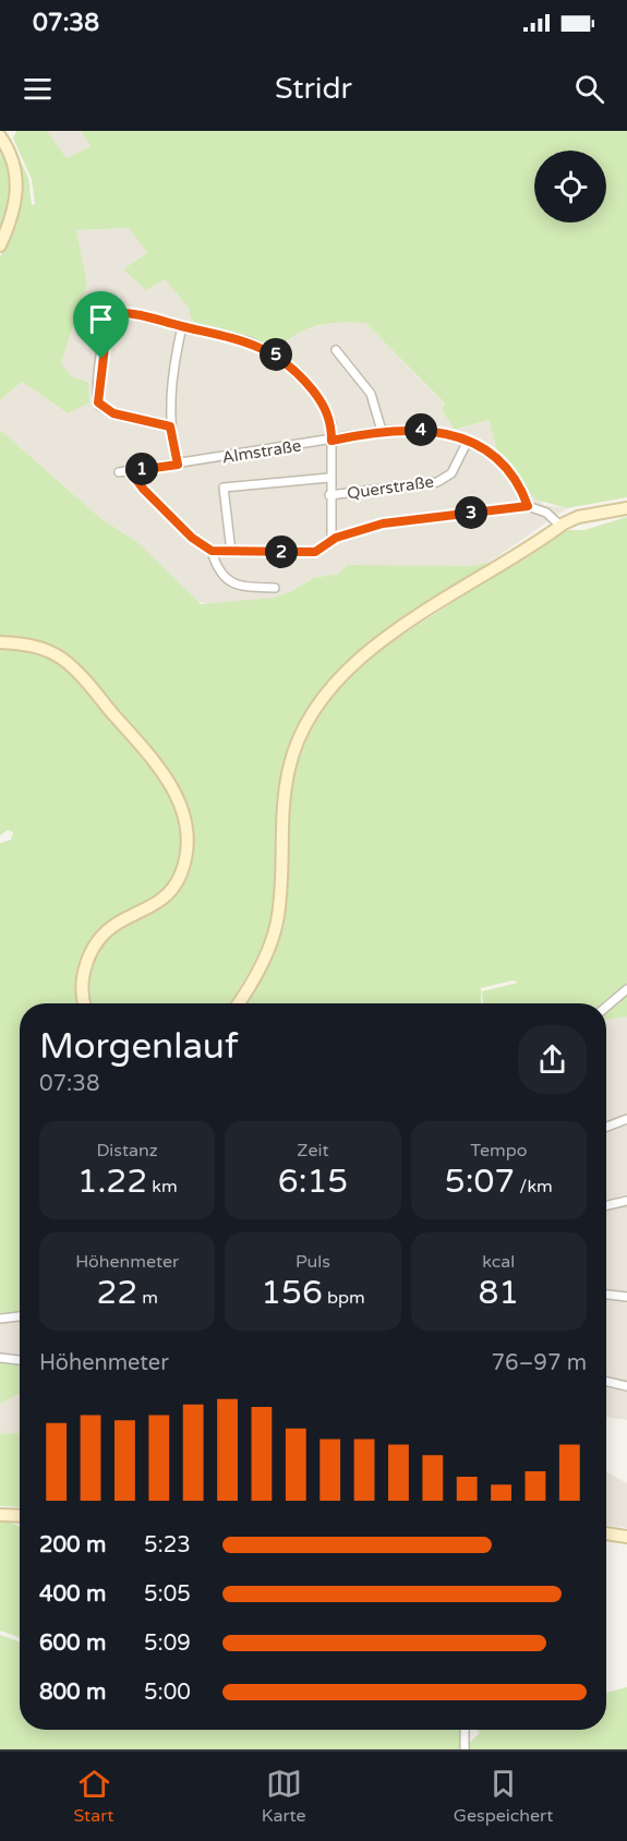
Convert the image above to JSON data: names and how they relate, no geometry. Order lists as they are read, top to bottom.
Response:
{
  "streets": {
    "street": ["Almstraße", "Querstraße"]
  },
  "crossings": [
    ["Almstraße", "Querstraße"]
  ],
  "page": {
    "status": "07:38",
    "header": "Stridr",
    "pins": [
      "5",
      "4",
      "1",
      "3",
      "2"
    ],
    "heading": ["Morgenlauf", "07:38"],
    "stats": [
      ["Distanz", "1.22 km"],
      ["Zeit", "6:15"],
      ["Tempo", "5:07 /km"],
      ["Höhenmeter", "22 m"],
      ["Puls", "156 bpm"],
      ["kcal", "81"]
    ],
    "chart": ["Höhenmeter", "76–97 m"],
    "list": [
      {
        "name": "200 m",
        "note": "5:23"
      },
      {
        "name": "400 m",
        "note": "5:05"
      },
      {
        "name": "600 m",
        "note": "5:09"
      },
      {
        "name": "800 m",
        "note": "5:00"
      }
    ],
    "tabs": ["Start", "Karte", "Gespeichert"]
  }
}
